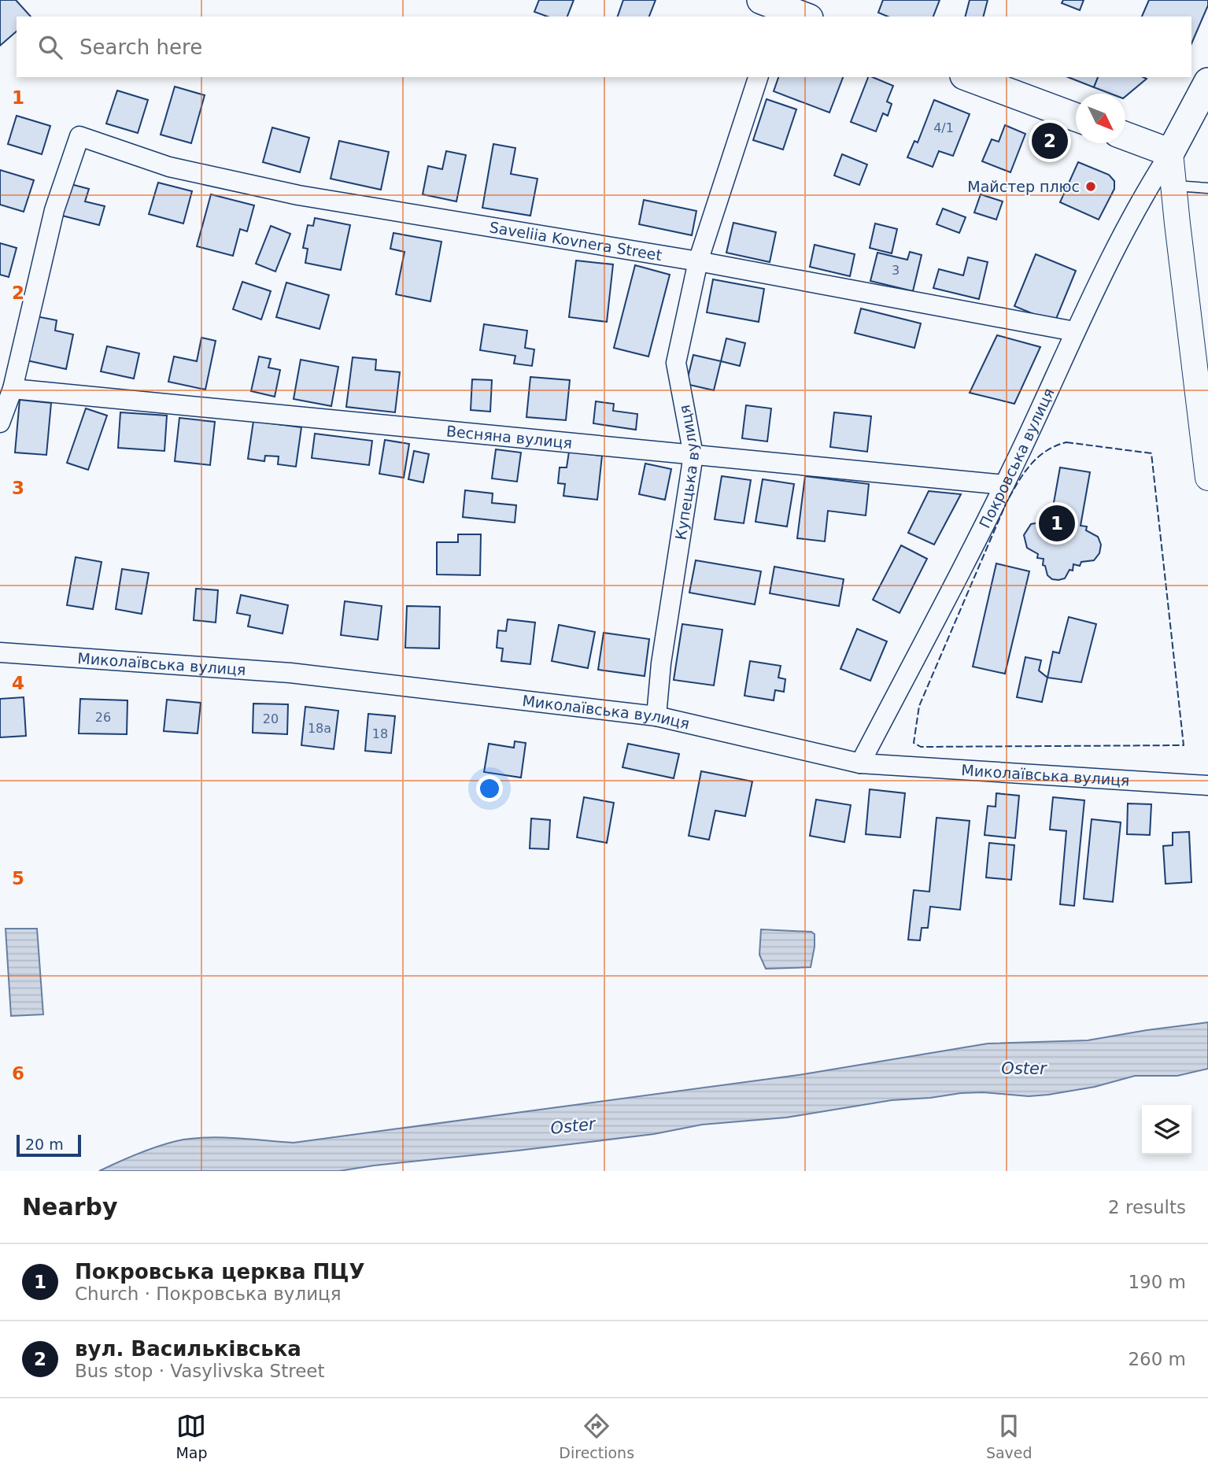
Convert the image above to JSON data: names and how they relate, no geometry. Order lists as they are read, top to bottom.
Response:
{
  "streets": {
    "main road": ["Покровська вулиця"],
    "street": [
      "Saveliia Kovnera Street",
      "Весняна вулиця",
      "Купецька вулиця",
      "Миколаївська вулиця"
    ]
  },
  "crossings": [
    ["Saveliia Kovnera Street", "Весняна вулиця"],
    ["Saveliia Kovnera Street", "Покровська вулиця"],
    ["Saveliia Kovnera Street", "Купецька вулиця"],
    ["Весняна вулиця", "Покровська вулиця"],
    ["Весняна вулиця", "Купецька вулиця"],
    ["Покровська вулиця", "Миколаївська вулиця"],
    ["Купецька вулиця", "Миколаївська вулиця"]
  ],
  "water": ["Oster"],
  "places": ["Майстер плюс"],
  "house_numbers": [
    "4/1",
    "3",
    "26",
    "20",
    "18а",
    "18"
  ],
  "scale_bar": "20 m",
  "north": "bottom right",
  "page": {
    "search": "Search here",
    "pins": ["2", "1"],
    "scale": "20 m",
    "heading": ["Nearby", "2 results"],
    "list": [
      {
        "mark": "1",
        "name": "Покровська церква ПЦУ",
        "note": "Church · Покровська вулиця",
        "value": "190 m"
      },
      {
        "mark": "2",
        "name": "вул. Васильківська",
        "note": "Bus stop · Vasylivska Street",
        "value": "260 m"
      }
    ],
    "nav": ["Map", "Directions", "Saved"]
  },
  "grid": {
    "rows": [
      "1",
      "2",
      "3",
      "4",
      "5",
      "6"
    ]
  }
}
